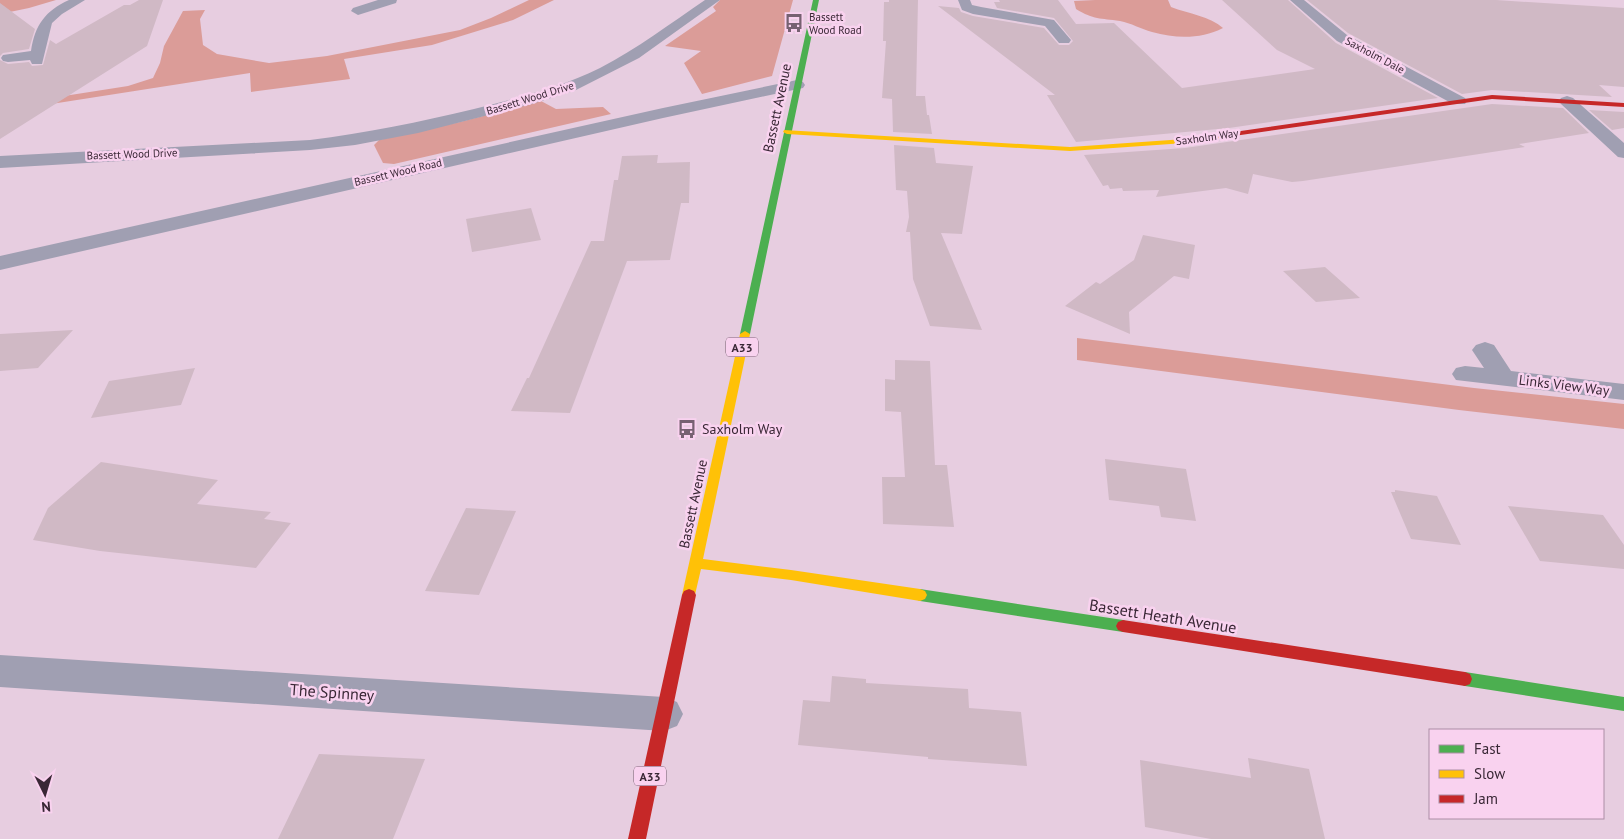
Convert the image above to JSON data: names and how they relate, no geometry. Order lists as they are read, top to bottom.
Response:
{
  "streets": {
    "street": [
      "Saxholm Dale",
      "Bassett Wood Drive",
      "Bassett Avenue",
      "Saxholm Way",
      "Bassett Wood Road",
      "A33",
      "Links View Way",
      "Bassett Heath Avenue",
      "The Spinney"
    ]
  },
  "crossings": [
    ["Saxholm Dale", "Saxholm Way"],
    ["Bassett Wood Drive", "Bassett Wood Road"],
    ["Bassett Avenue", "Saxholm Way"],
    ["Bassett Avenue", "Bassett Wood Road"],
    ["Bassett Avenue", "Bassett Heath Avenue"],
    ["Bassett Avenue", "The Spinney"]
  ],
  "places": {
    "bus stop": ["Bassett Wood Road", "Saxholm Way"]
  },
  "legend": ["Fast", "Slow", "Jam"],
  "north": "bottom"
}
